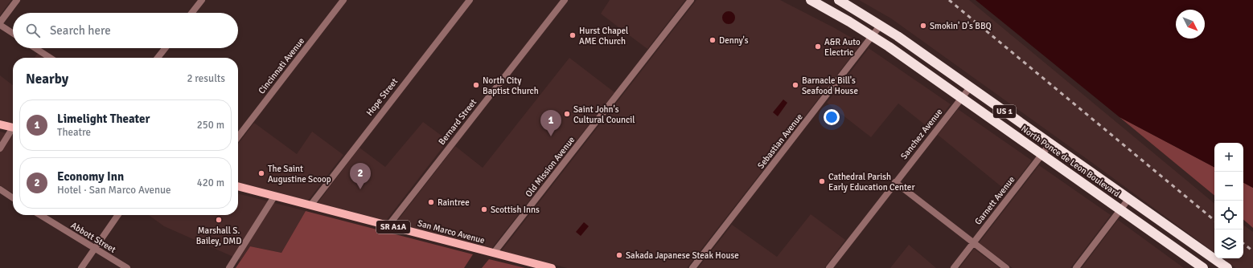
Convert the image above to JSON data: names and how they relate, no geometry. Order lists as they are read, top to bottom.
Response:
{
  "streets": {
    "highway": ["US 1", "North Ponce de Leon Boulevard"],
    "main road": ["SR A1A", "San Marco Avenue"],
    "street": [
      "Cincinnati Avenue",
      "Hope Street",
      "Bernard Street",
      "Sanchez Avenue",
      "Sebastian Avenue",
      "Old Mission Avenue",
      "Garnett Avenue",
      "Abbott Street"
    ]
  },
  "crossings": [
    ["Hope Street", "San Marco Avenue"],
    ["Bernard Street", "San Marco Avenue"],
    ["Sanchez Avenue", "North Ponce de Leon Boulevard"],
    ["Sebastian Avenue", "North Ponce de Leon Boulevard"],
    ["North Ponce de Leon Boulevard", "Garnett Avenue"],
    ["Old Mission Avenue", "San Marco Avenue"]
  ],
  "places": [
    "Smokin' D's BBQ",
    "Hurst Chapel AME Church",
    "Denny's",
    "A&R Auto Electric",
    "North City Baptist Church",
    "Barnacle Bill's Seafood House",
    "Saint John's Cultural Council",
    "The Saint Augustine Scoop",
    "Cathedral Parish Early Education Center",
    "Raintree",
    "Scottish Inns",
    "Marshall S. Bailey, DMD",
    "Sakada Japanese Steak House"
  ],
  "north": "bottom right",
  "page": {
    "search": "Search here",
    "heading": ["Nearby", "2 results"],
    "list": [
      {
        "mark": "1",
        "name": "Limelight Theater",
        "note": "Theatre",
        "value": "250 m"
      },
      {
        "mark": "2",
        "name": "Economy Inn",
        "note": "Hotel · San Marco Avenue",
        "value": "420 m"
      }
    ],
    "pins": ["1", "2"],
    "map_buttons": ["+", "−"]
  }
}
